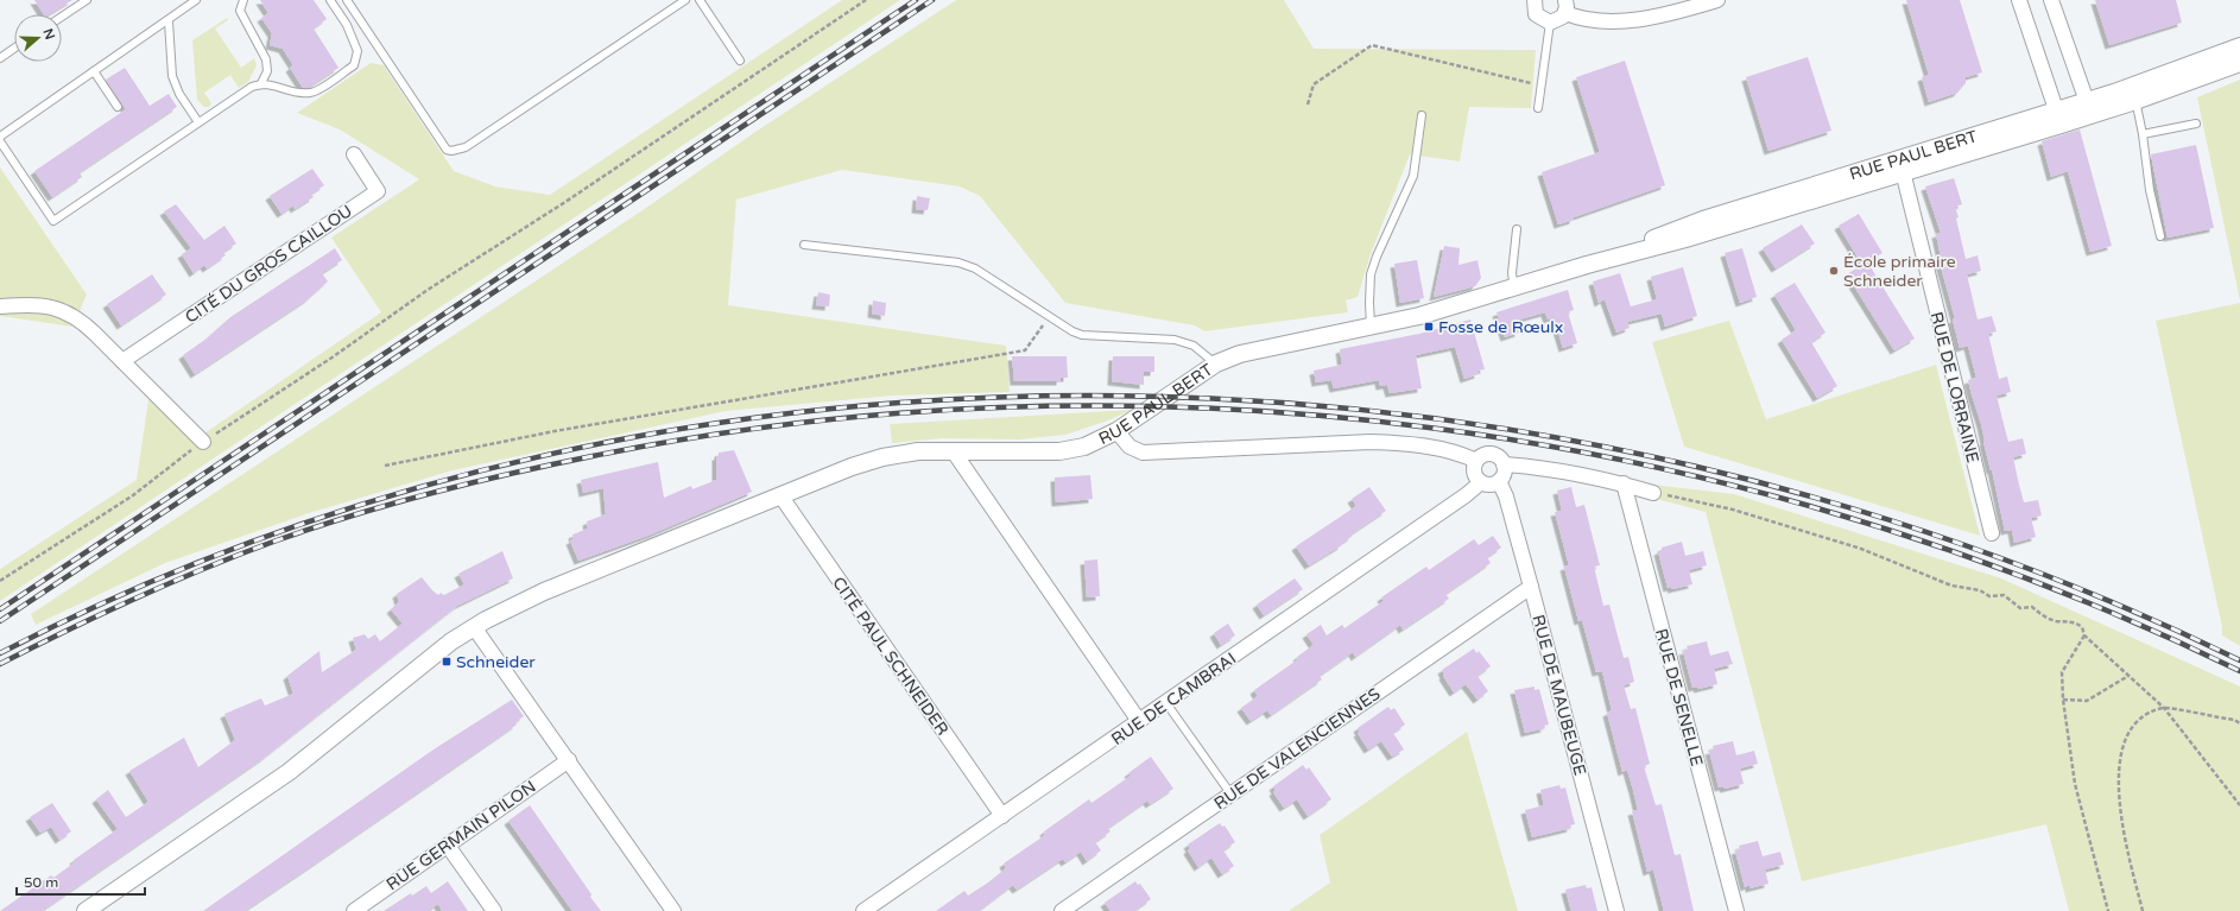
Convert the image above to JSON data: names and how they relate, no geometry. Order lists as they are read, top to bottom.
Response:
{
  "streets": {
    "street": [
      "RUE PAUL BERT",
      "CITÉ DU GROS CAILLOU",
      "RUE DE LORRAINE",
      "CITÉ PAUL SCHNEIDER",
      "RUE DE MAUBEUGE",
      "RUE DE SENELLE",
      "RUE DE CAMBRAI",
      "RUE DE VALENCIENNES",
      "RUE GERMAIN PILON"
    ]
  },
  "crossings": [
    ["RUE PAUL BERT", "RUE DE LORRAINE"],
    ["RUE PAUL BERT", "CITÉ PAUL SCHNEIDER"],
    ["CITÉ PAUL SCHNEIDER", "RUE DE CAMBRAI"],
    ["RUE DE MAUBEUGE", "RUE DE CAMBRAI"],
    ["RUE DE MAUBEUGE", "RUE DE VALENCIENNES"]
  ],
  "places": {
    "other": ["École primaire Schneider"],
    "transit": ["Fosse de Rœulx", "Schneider"]
  },
  "scale_bar": "50 m",
  "north": "right"
}
